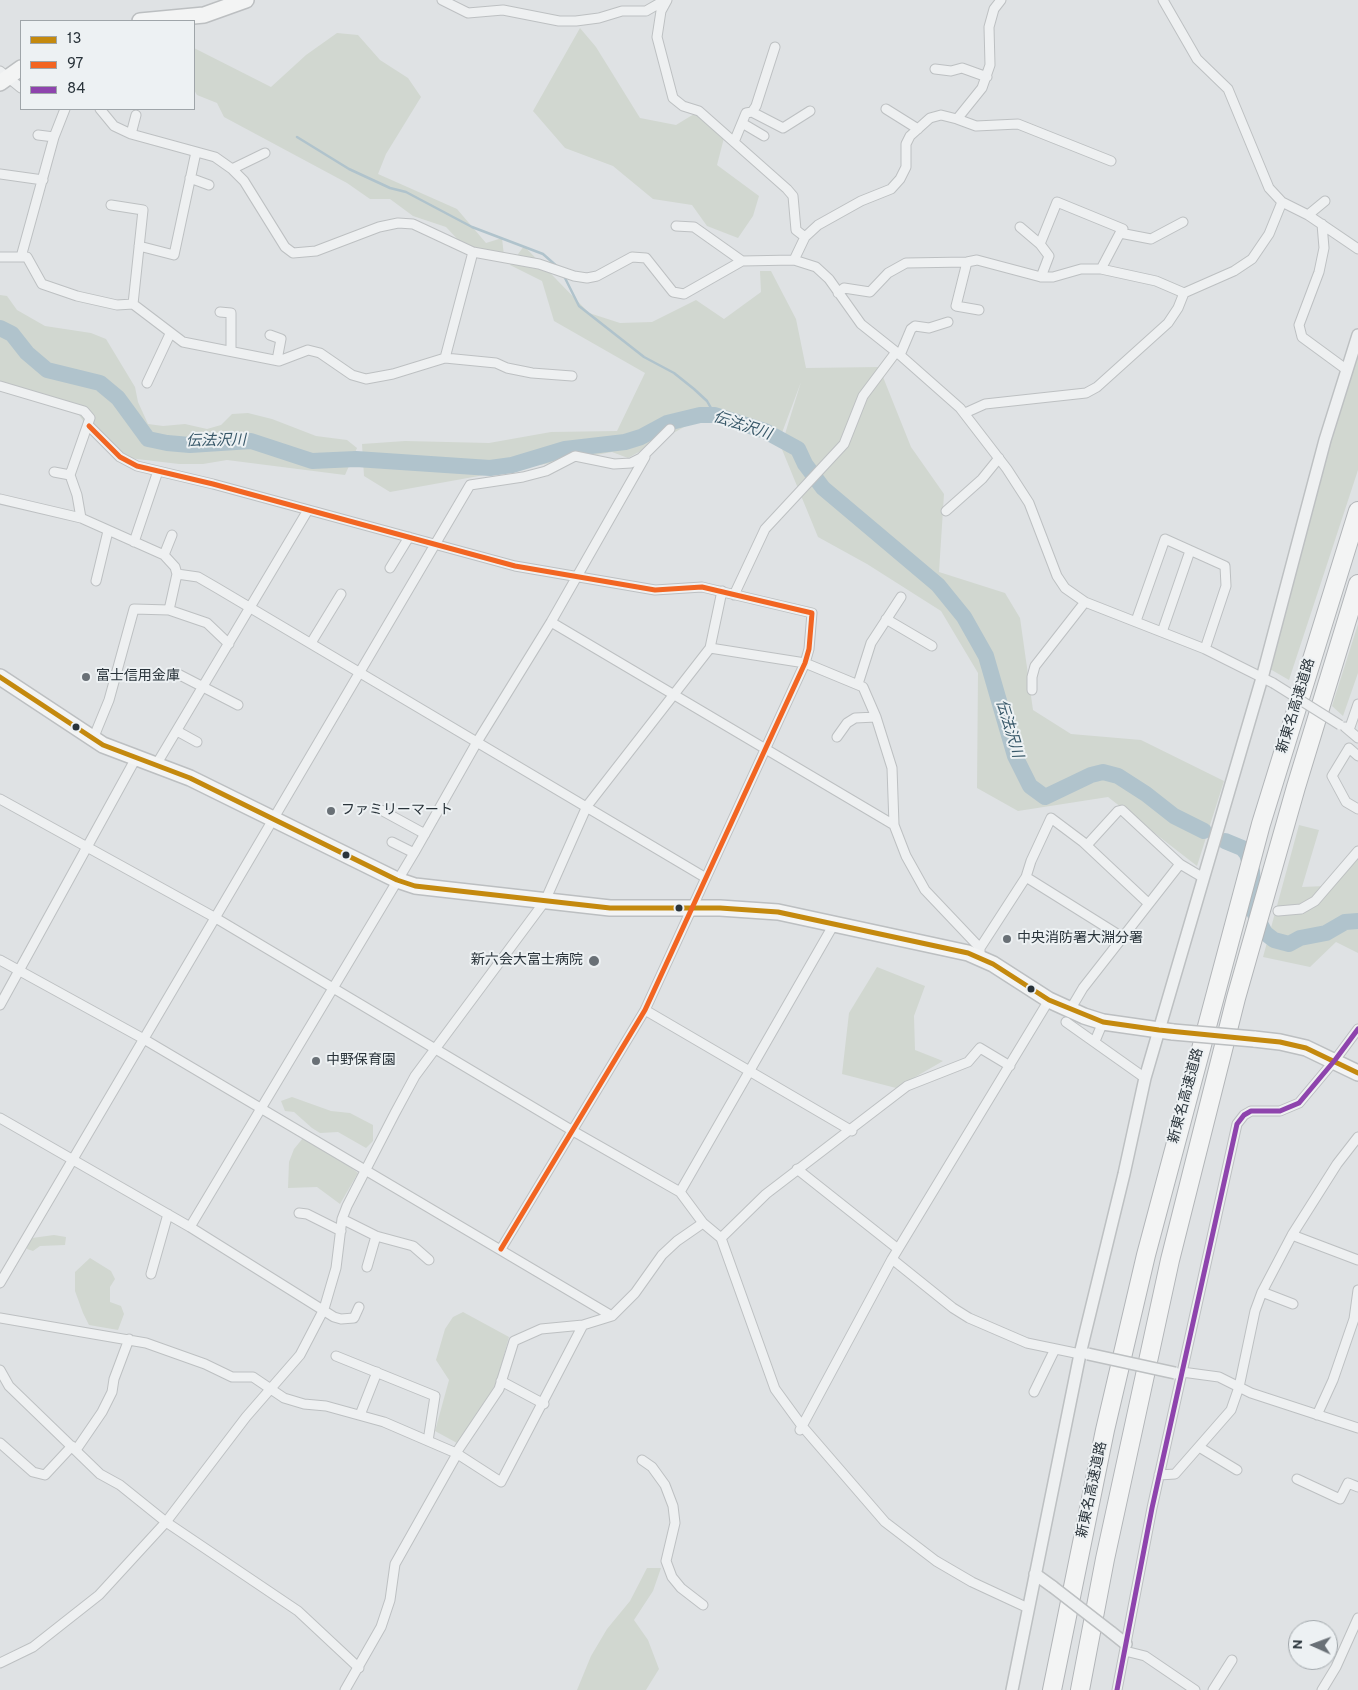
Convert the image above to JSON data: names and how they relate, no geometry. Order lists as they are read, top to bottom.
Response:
{
  "streets": {
    "highway": ["新東名高速道路"]
  },
  "water": ["伝法沢川"],
  "places": [
    "富士信用金庫",
    "ファミリーマート",
    "中央消防署大淵分署",
    "新六会大富士病院",
    "中野保育園"
  ],
  "lines": ["transit line 97", "transit line 13", "transit line 84"],
  "legend": ["13", "97", "84"],
  "north": "left"
}
